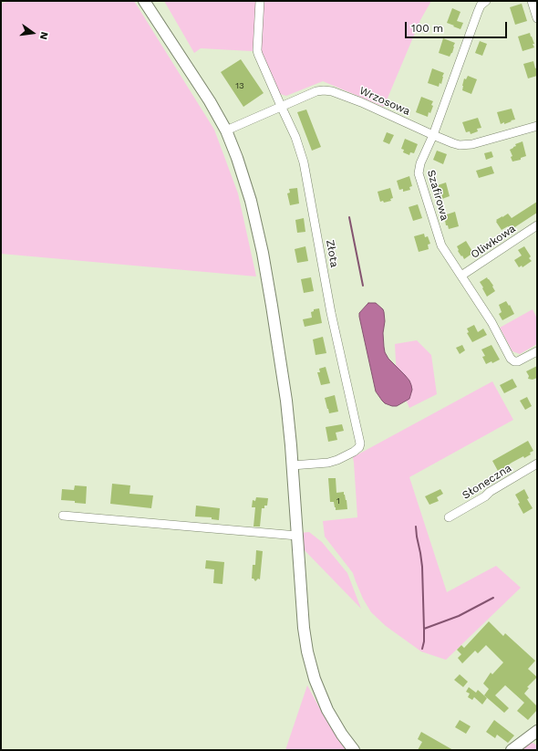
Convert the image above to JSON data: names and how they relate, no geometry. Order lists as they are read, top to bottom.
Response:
{
  "streets": {
    "street": [
      "Wrzosowa",
      "Szafirowa",
      "Oliwkowa",
      "Złota",
      "Słoneczna"
    ]
  },
  "crossings": [
    ["Wrzosowa", "Szafirowa"],
    ["Wrzosowa", "Złota"],
    ["Szafirowa", "Oliwkowa"]
  ],
  "house_numbers": ["13", "1"],
  "scale_bar": "100 m",
  "north": "right"
}
